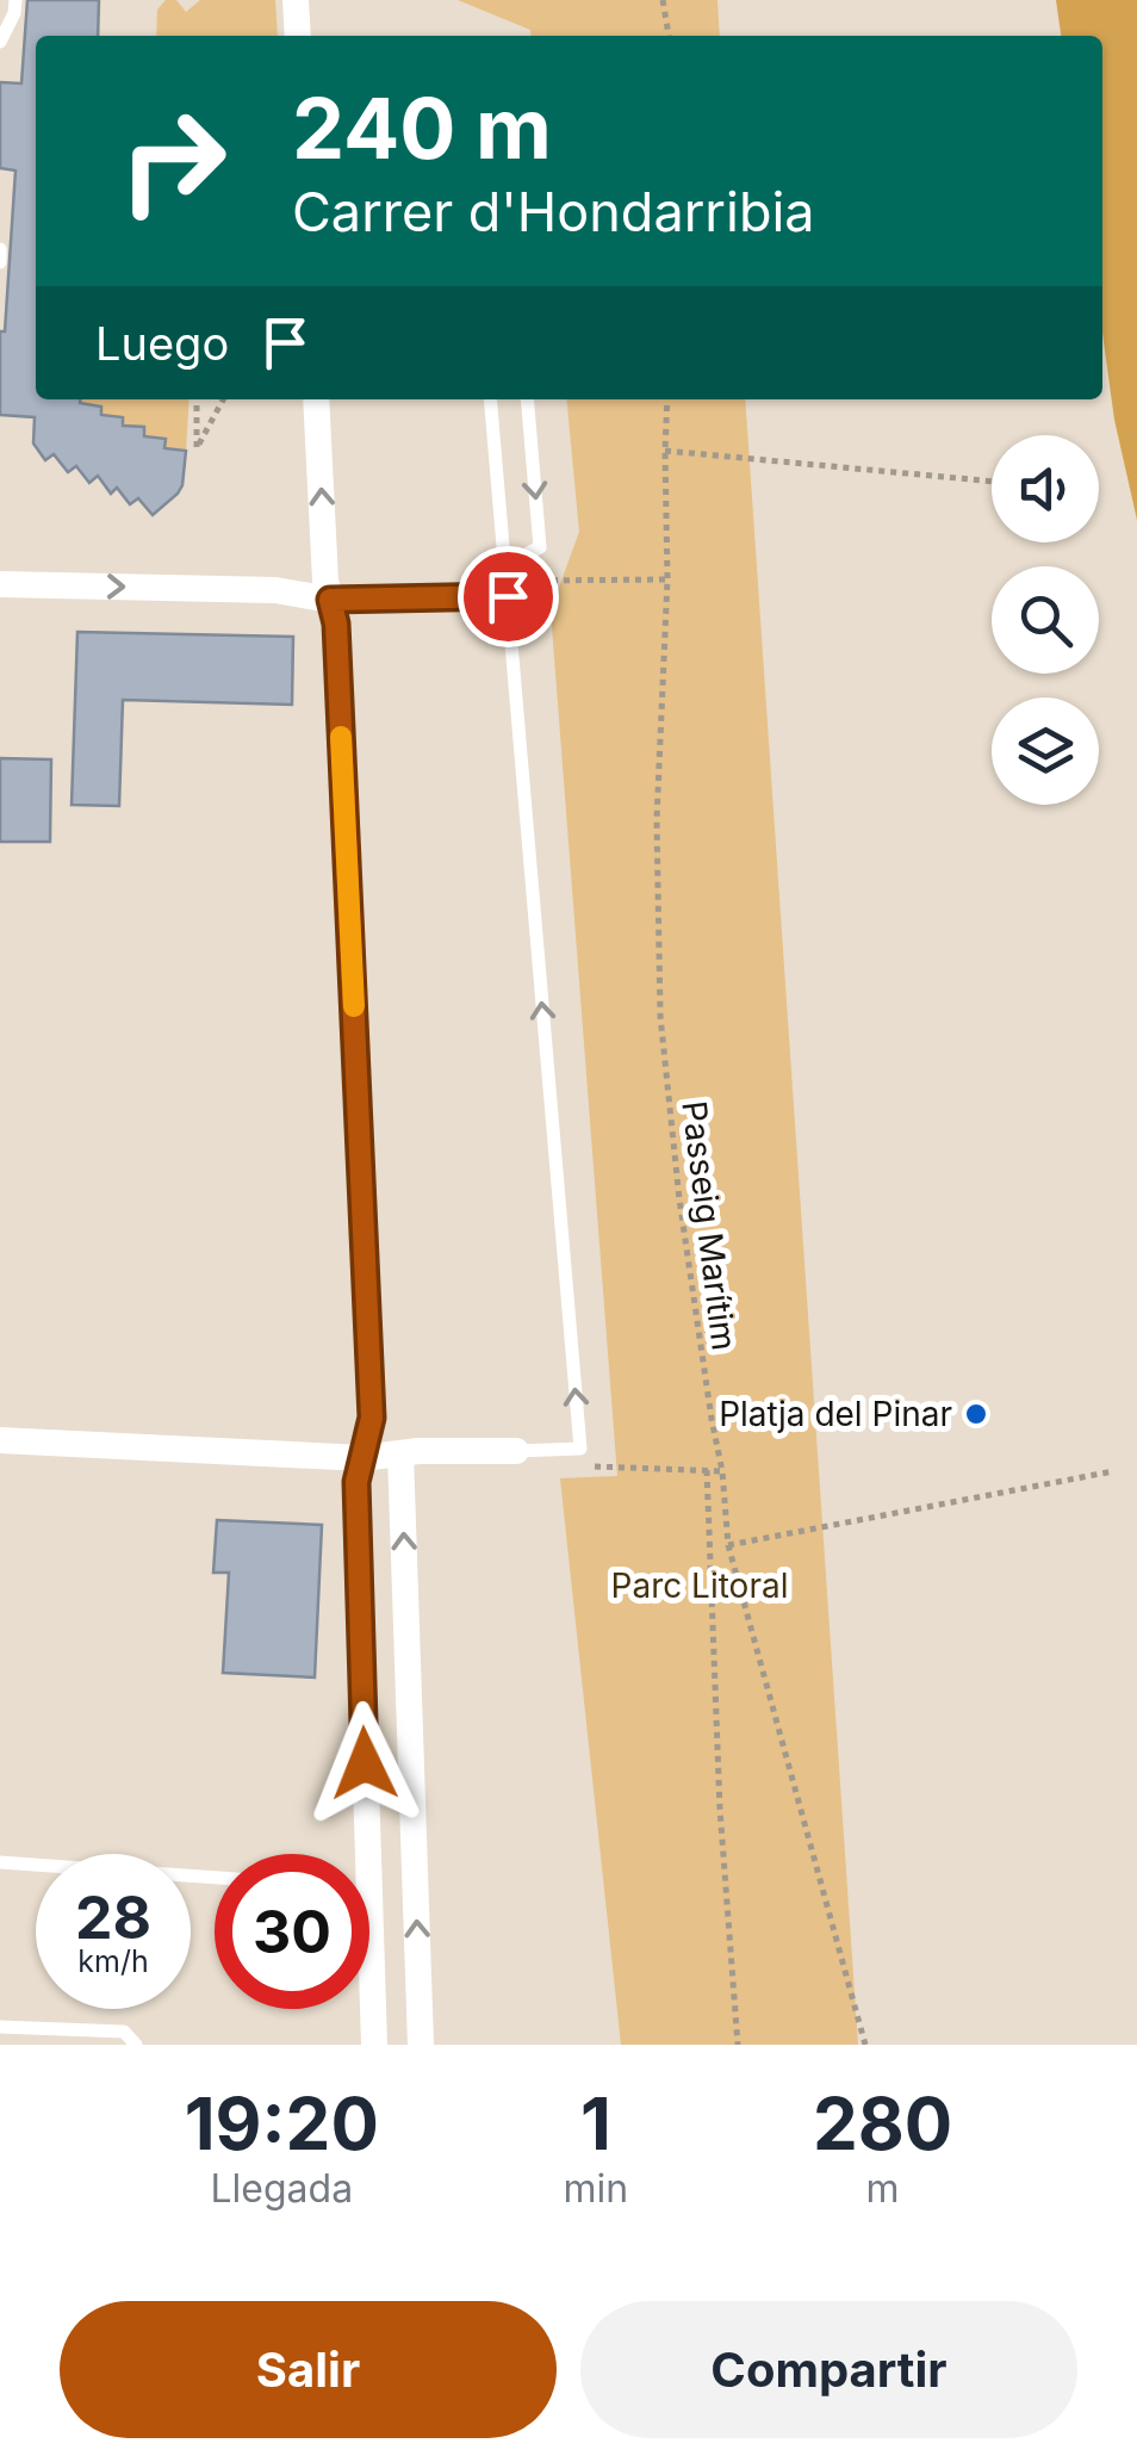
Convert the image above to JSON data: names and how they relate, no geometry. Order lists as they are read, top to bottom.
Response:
{
  "streets": {
    "path": ["Passeig Marítim"]
  },
  "parks": ["Parc Litoral"],
  "places": ["Platja del Pinar"],
  "page": {
    "turn": ["240 m", "Carrer d'Hondarribia"],
    "then": "Luego",
    "speed": "28 km/h",
    "limit": "30",
    "eta": [
      "19:20",
      "Llegada",
      "1",
      "min",
      "280",
      "m"
    ],
    "buttons": ["Salir", "Compartir"]
  }
}
